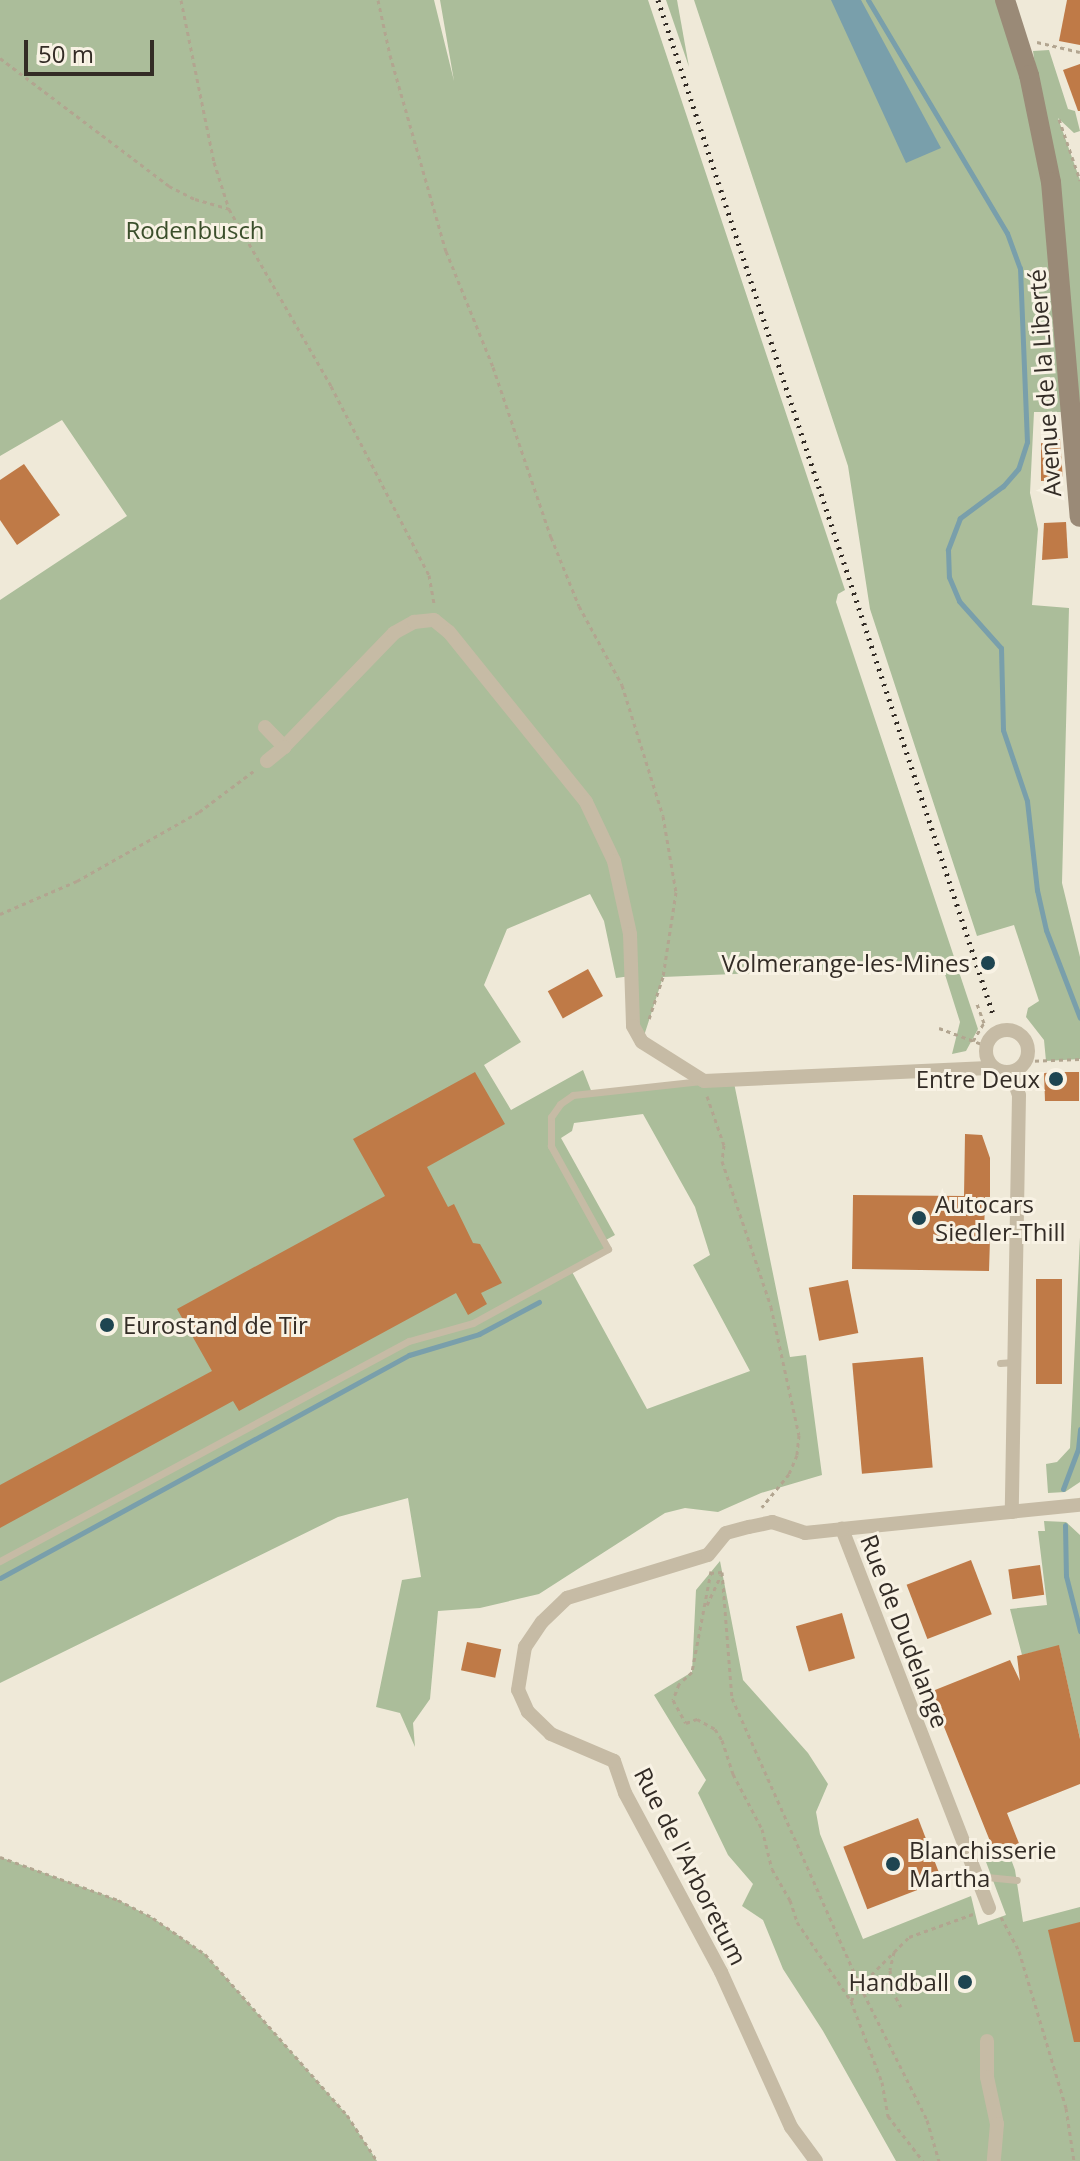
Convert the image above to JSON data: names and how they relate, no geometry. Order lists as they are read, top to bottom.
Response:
{
  "streets": {
    "main road": ["Avenue de la Liberté"],
    "street": ["Rue de Dudelange", "Rue de l'Arboretum"]
  },
  "crossings": [
    ["Rue de Dudelange", "Rue de l'Arboretum"]
  ],
  "parks": ["Rodenbusch"],
  "places": [
    "Volmerange-les-Mines",
    "Entre Deux",
    "Autocars Siedler-Thill",
    "Eurostand de Tir",
    "Blanchisserie Martha",
    "Handball"
  ],
  "scale_bar": "50 m"
}
